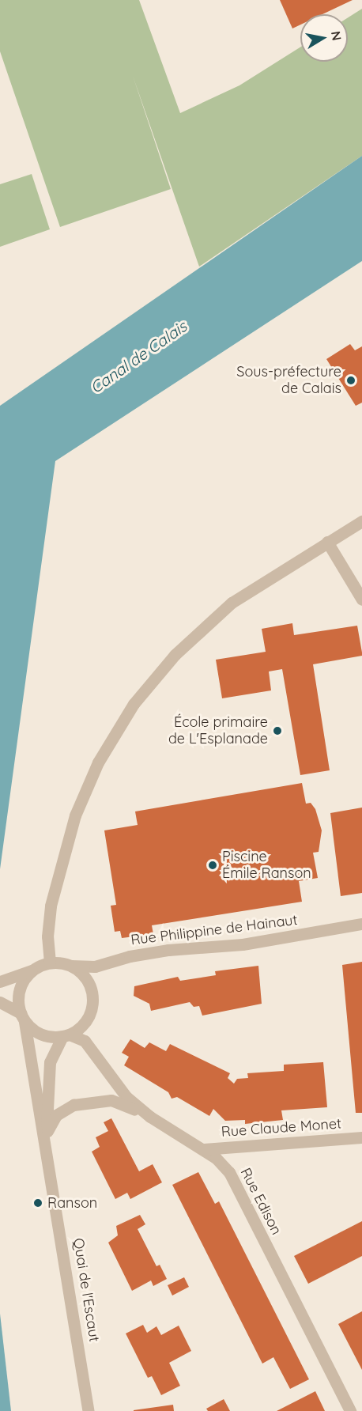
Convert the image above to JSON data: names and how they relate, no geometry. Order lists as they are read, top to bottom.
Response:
{
  "streets": {
    "street": [
      "Rue Philippine de Hainaut",
      "Rue Claude Monet",
      "Rue Edison",
      "Quai de l'Escaut"
    ]
  },
  "crossings": [
    ["Rue Philippine de Hainaut", "Rue Edison"],
    ["Rue Philippine de Hainaut", "Quai de l'Escaut"],
    ["Rue Claude Monet", "Rue Edison"],
    ["Rue Edison", "Quai de l'Escaut"]
  ],
  "water": ["Canal de Calais"],
  "places": [
    "Sous-préfecture de Calais",
    "École primaire de L'Esplanade",
    "Piscine Émile Ranson",
    "Ranson"
  ],
  "north": "right"
}
